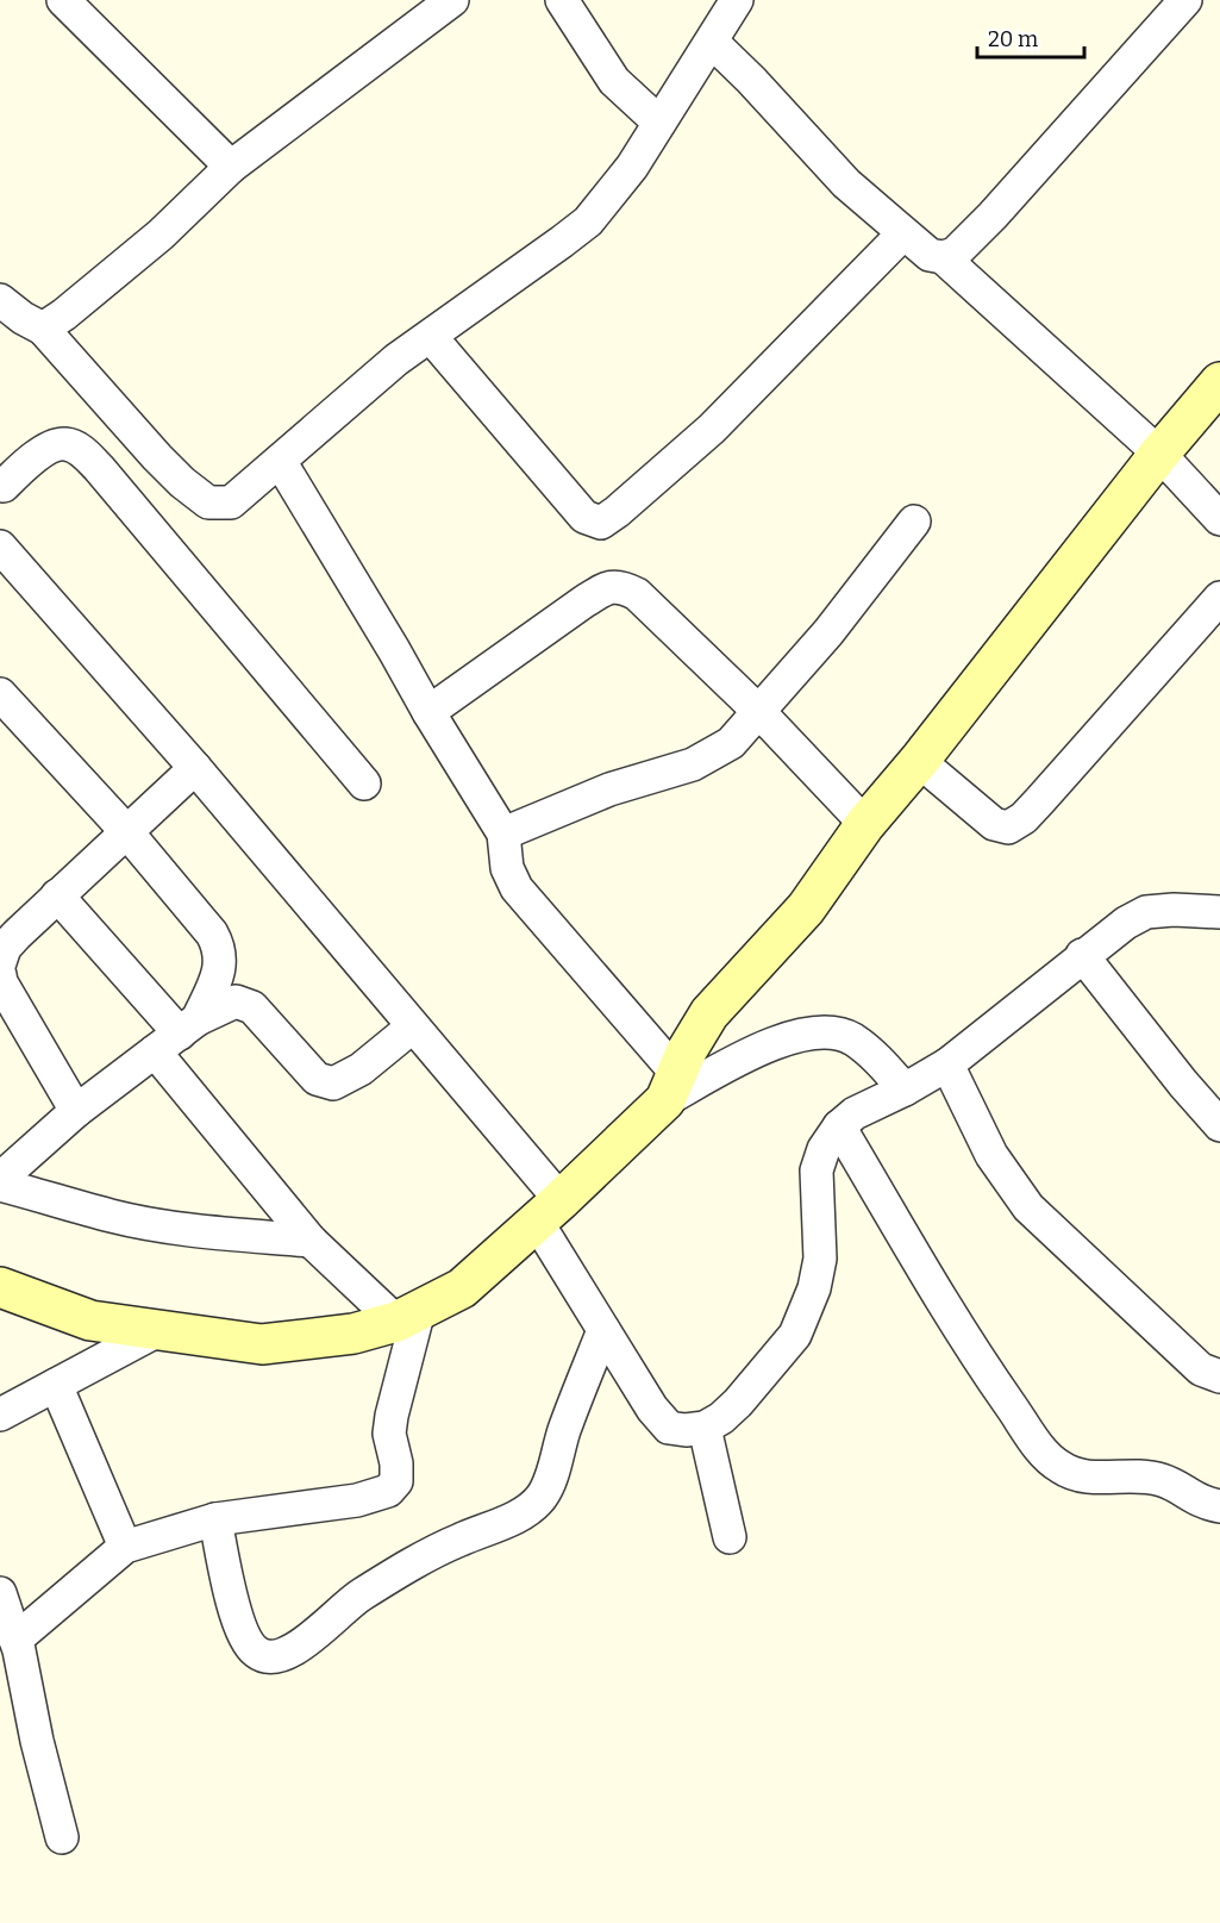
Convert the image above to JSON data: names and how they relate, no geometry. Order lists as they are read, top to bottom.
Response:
{
  "scale_bar": "20 m"
}
